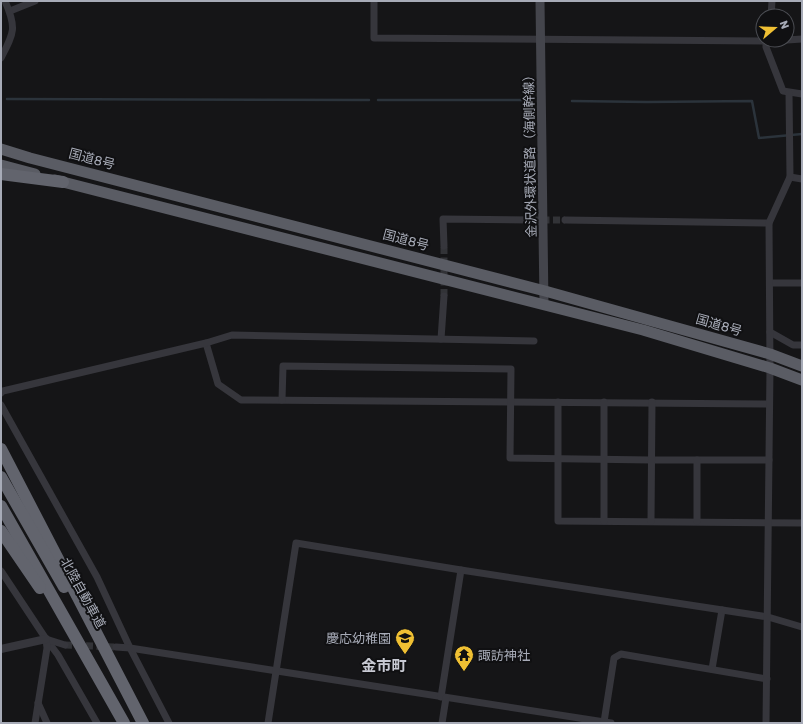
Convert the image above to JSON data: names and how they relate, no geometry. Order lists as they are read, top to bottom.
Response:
{
  "streets": {
    "highway": ["国道8号", "北陸自動車道"],
    "main road": ["金沢外環状道路（海側幹線）"]
  },
  "crossings": [
    ["金沢外環状道路（海側幹線）", "国道8号"]
  ],
  "districts": ["金市町"],
  "places": {
    "school or university": ["慶応幼稚園"],
    "temple": ["諏訪神社"]
  },
  "north": "right"
}
